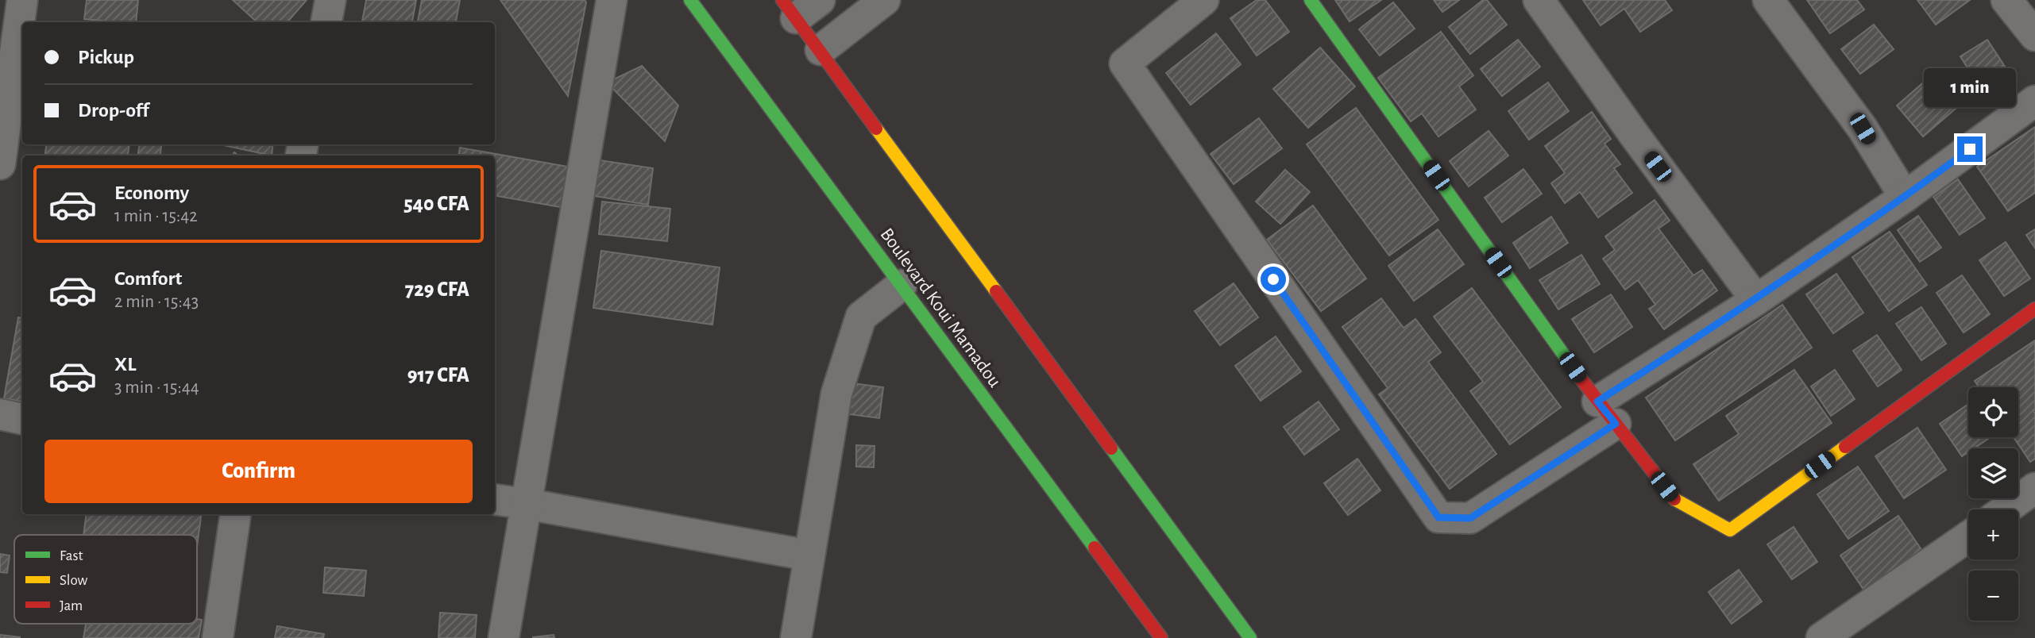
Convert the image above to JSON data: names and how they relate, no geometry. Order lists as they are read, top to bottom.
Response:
{
  "streets": {
    "main road": ["Boulevard Koui Mamadou"]
  },
  "legend": ["Fast", "Slow", "Jam"],
  "page": {
    "banner": ["Pickup", "Drop-off"],
    "bubble": "1 min",
    "list": [
      {
        "name": "Economy",
        "note": "1 min · 15:42",
        "value": "540 CFA"
      },
      {
        "name": "Comfort",
        "note": "2 min · 15:43",
        "value": "729 CFA"
      },
      {
        "name": "XL",
        "note": "3 min · 15:44",
        "value": "917 CFA"
      }
    ],
    "map_buttons": ["+", "−"],
    "buttons": "Confirm"
  }
}
